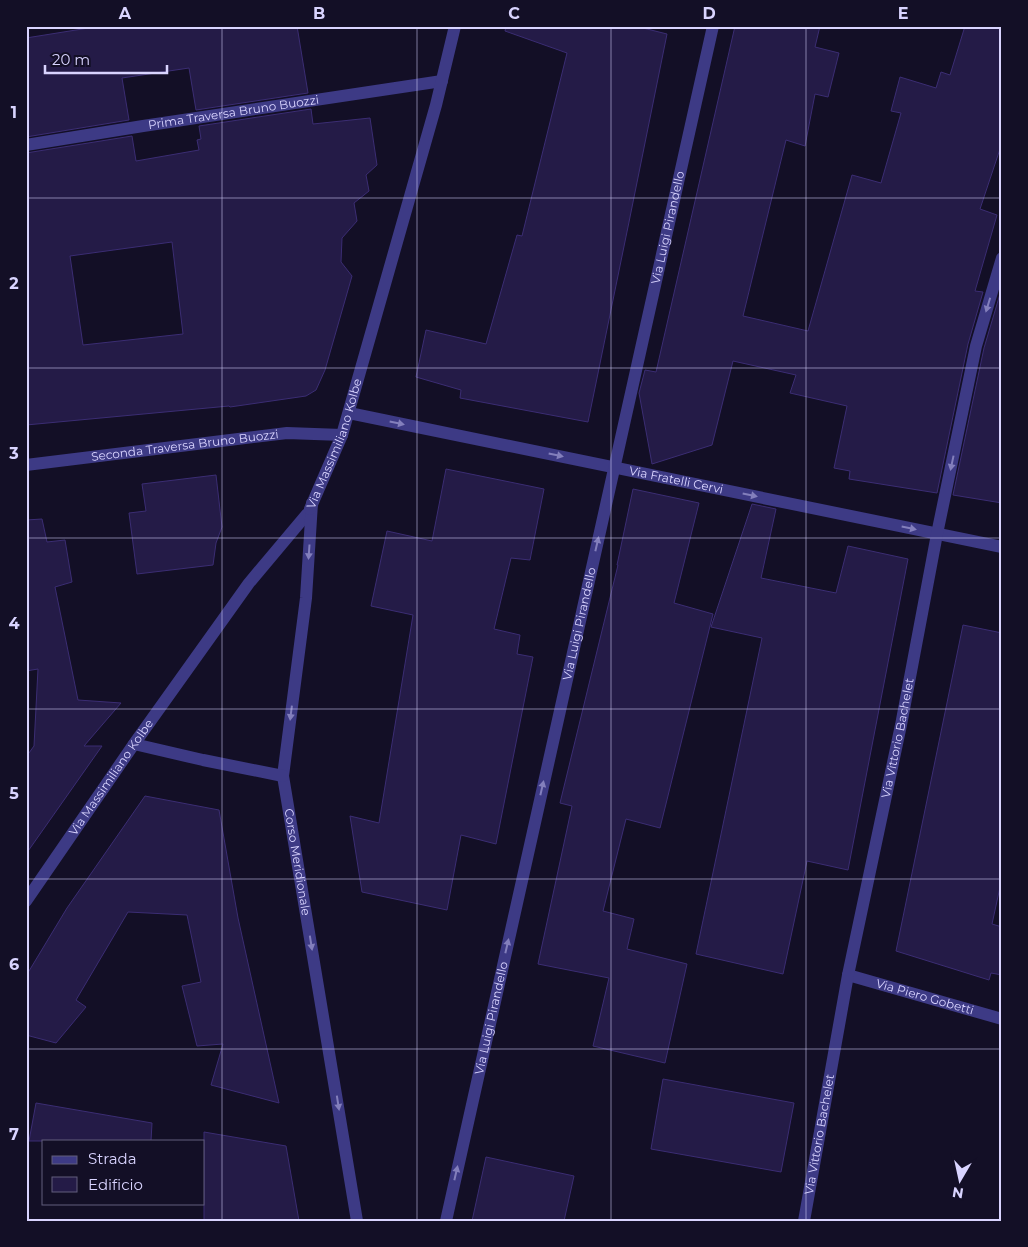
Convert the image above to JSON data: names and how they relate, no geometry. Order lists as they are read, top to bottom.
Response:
{
  "streets": {
    "street": [
      "Prima Traversa Bruno Buozzi",
      "Via Luigi Pirandello",
      "Via Massimiliano Kolbe",
      "Seconda Traversa Bruno Buozzi",
      "Via Fratelli Cervi",
      "Via Vittorio Bachelet",
      "Corso Meridionale",
      "Via Piero Gobetti"
    ]
  },
  "crossings": [
    ["Prima Traversa Bruno Buozzi", "Via Massimiliano Kolbe"],
    ["Via Luigi Pirandello", "Via Fratelli Cervi"],
    ["Via Massimiliano Kolbe", "Seconda Traversa Bruno Buozzi"],
    ["Via Massimiliano Kolbe", "Via Fratelli Cervi"],
    ["Via Massimiliano Kolbe", "Corso Meridionale"],
    ["Via Fratelli Cervi", "Via Vittorio Bachelet"],
    ["Via Vittorio Bachelet", "Via Piero Gobetti"]
  ],
  "one_way": ["Via Luigi Pirandello", "Via Fratelli Cervi", "Corso Meridionale"],
  "legend": ["Strada", "Edificio"],
  "scale_bar": "20 m",
  "north": "bottom",
  "grid": {
    "columns": [
      "A",
      "B",
      "C",
      "D",
      "E"
    ],
    "rows": [
      "1",
      "2",
      "3",
      "4",
      "5",
      "6",
      "7"
    ]
  }
}
